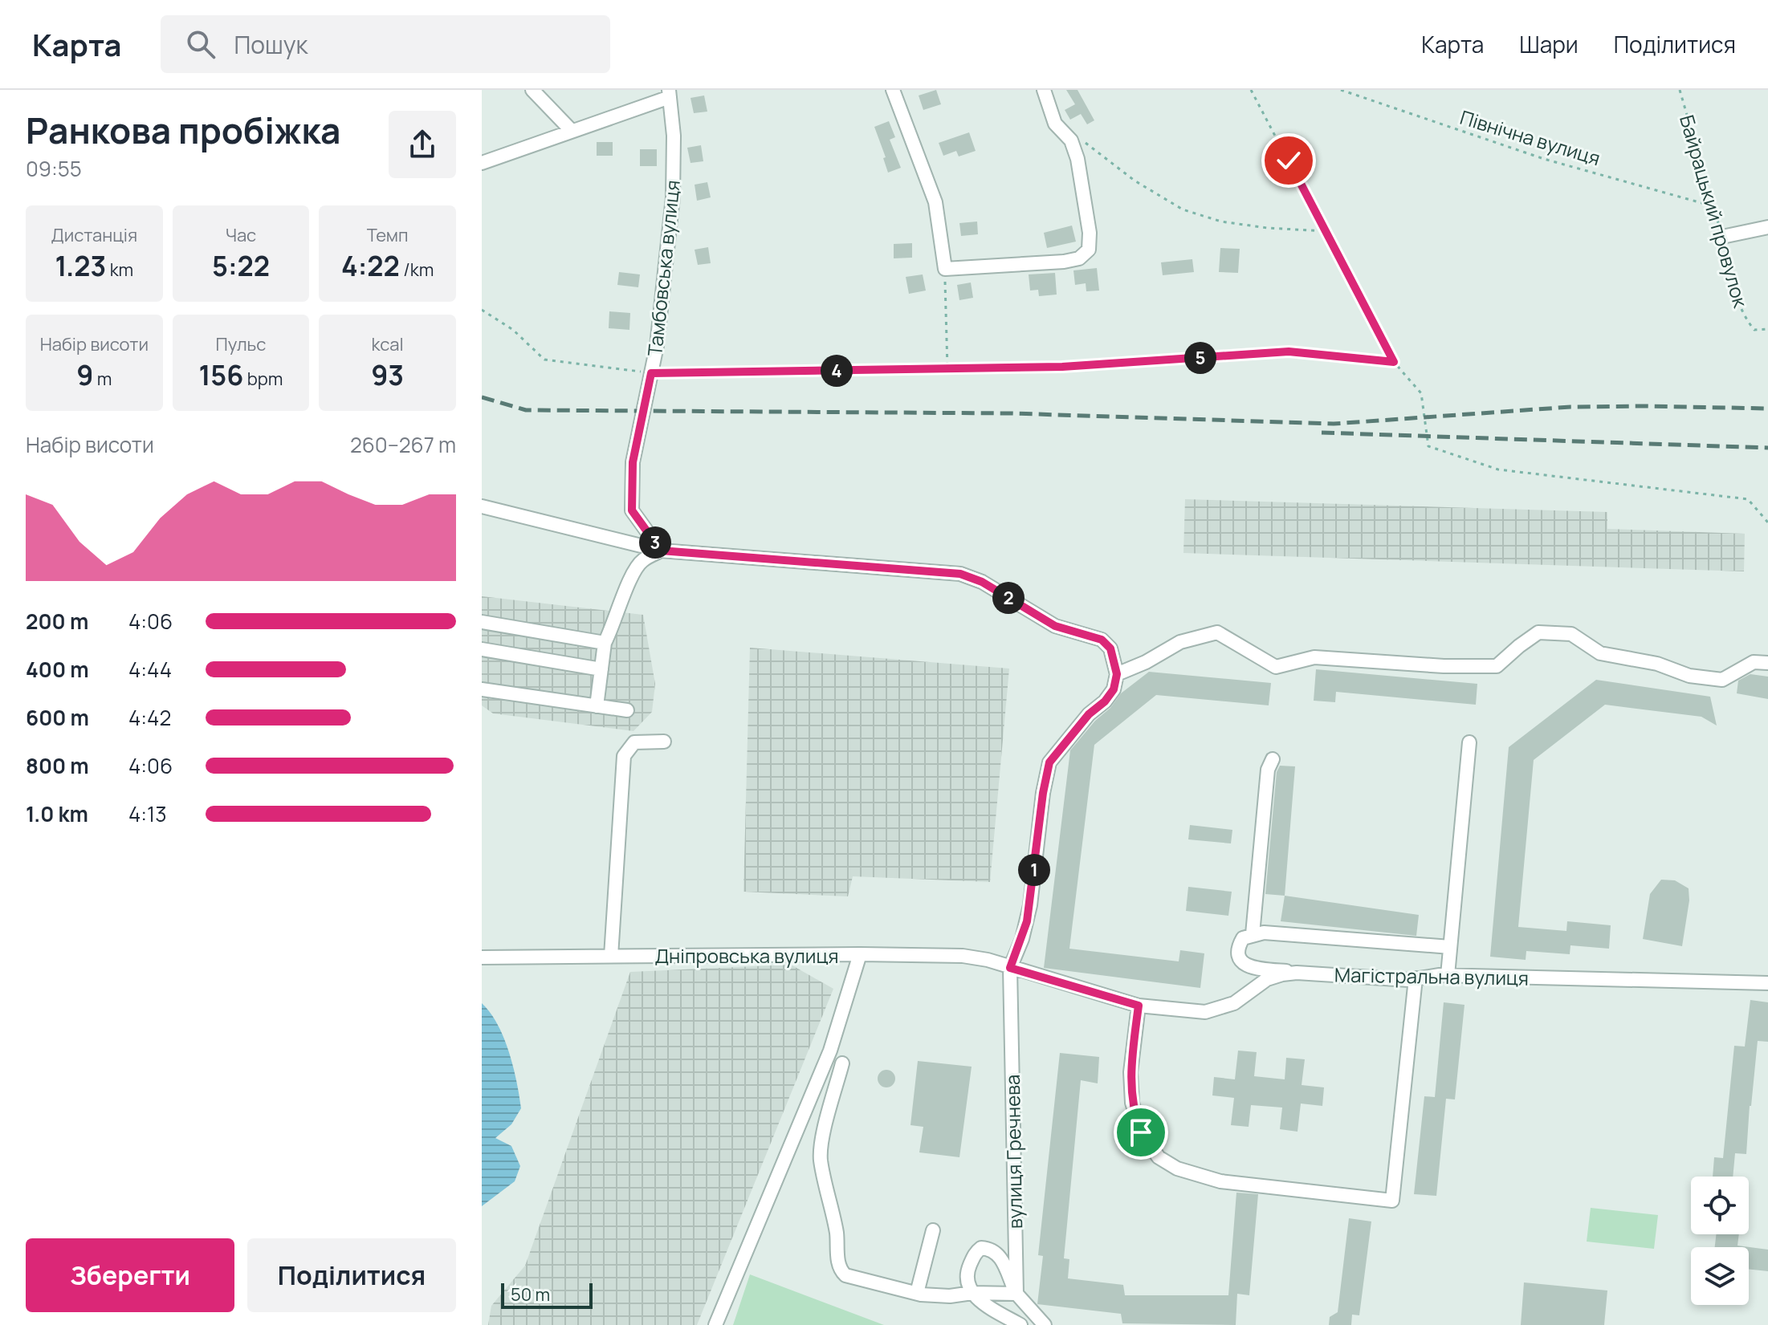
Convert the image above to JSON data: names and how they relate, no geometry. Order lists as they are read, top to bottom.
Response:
{
  "streets": {
    "street": [
      "Байрацький провулок",
      "Тамбовська вулиця",
      "Дніпровська вулиця",
      "Магістральна вулиця",
      "вулиця Гречнева"
    ],
    "path": ["Північна вулиця"]
  },
  "crossings": [
    ["Північна вулиця", "Байрацький провулок"],
    ["Дніпровська вулиця", "Магістральна вулиця"],
    ["Дніпровська вулиця", "вулиця Гречнева"],
    ["Магістральна вулиця", "вулиця Гречнева"]
  ],
  "scale_bar": "50 m",
  "page": {
    "header": "Карта",
    "search": "Пошук",
    "nav": ["Карта", "Шари", "Поділитися"],
    "heading": ["Ранкова пробіжка", "09:55"],
    "stats": [
      ["Дистанція", "1.23 km"],
      ["Час", "5:22"],
      ["Темп", "4:22 /km"],
      ["Набір висоти", "9 m"],
      ["Пульс", "156 bpm"],
      ["kcal", "93"]
    ],
    "pins": [
      "5",
      "4",
      "3",
      "2",
      "1"
    ],
    "chart": ["Набір висоти", "260–267 m"],
    "list": [
      {
        "name": "200 m",
        "note": "4:06"
      },
      {
        "name": "400 m",
        "note": "4:44"
      },
      {
        "name": "600 m",
        "note": "4:42"
      },
      {
        "name": "800 m",
        "note": "4:06"
      },
      {
        "name": "1.0 km",
        "note": "4:13"
      }
    ],
    "buttons": ["Зберегти", "Поділитися"],
    "scale": "50 m"
  }
}
